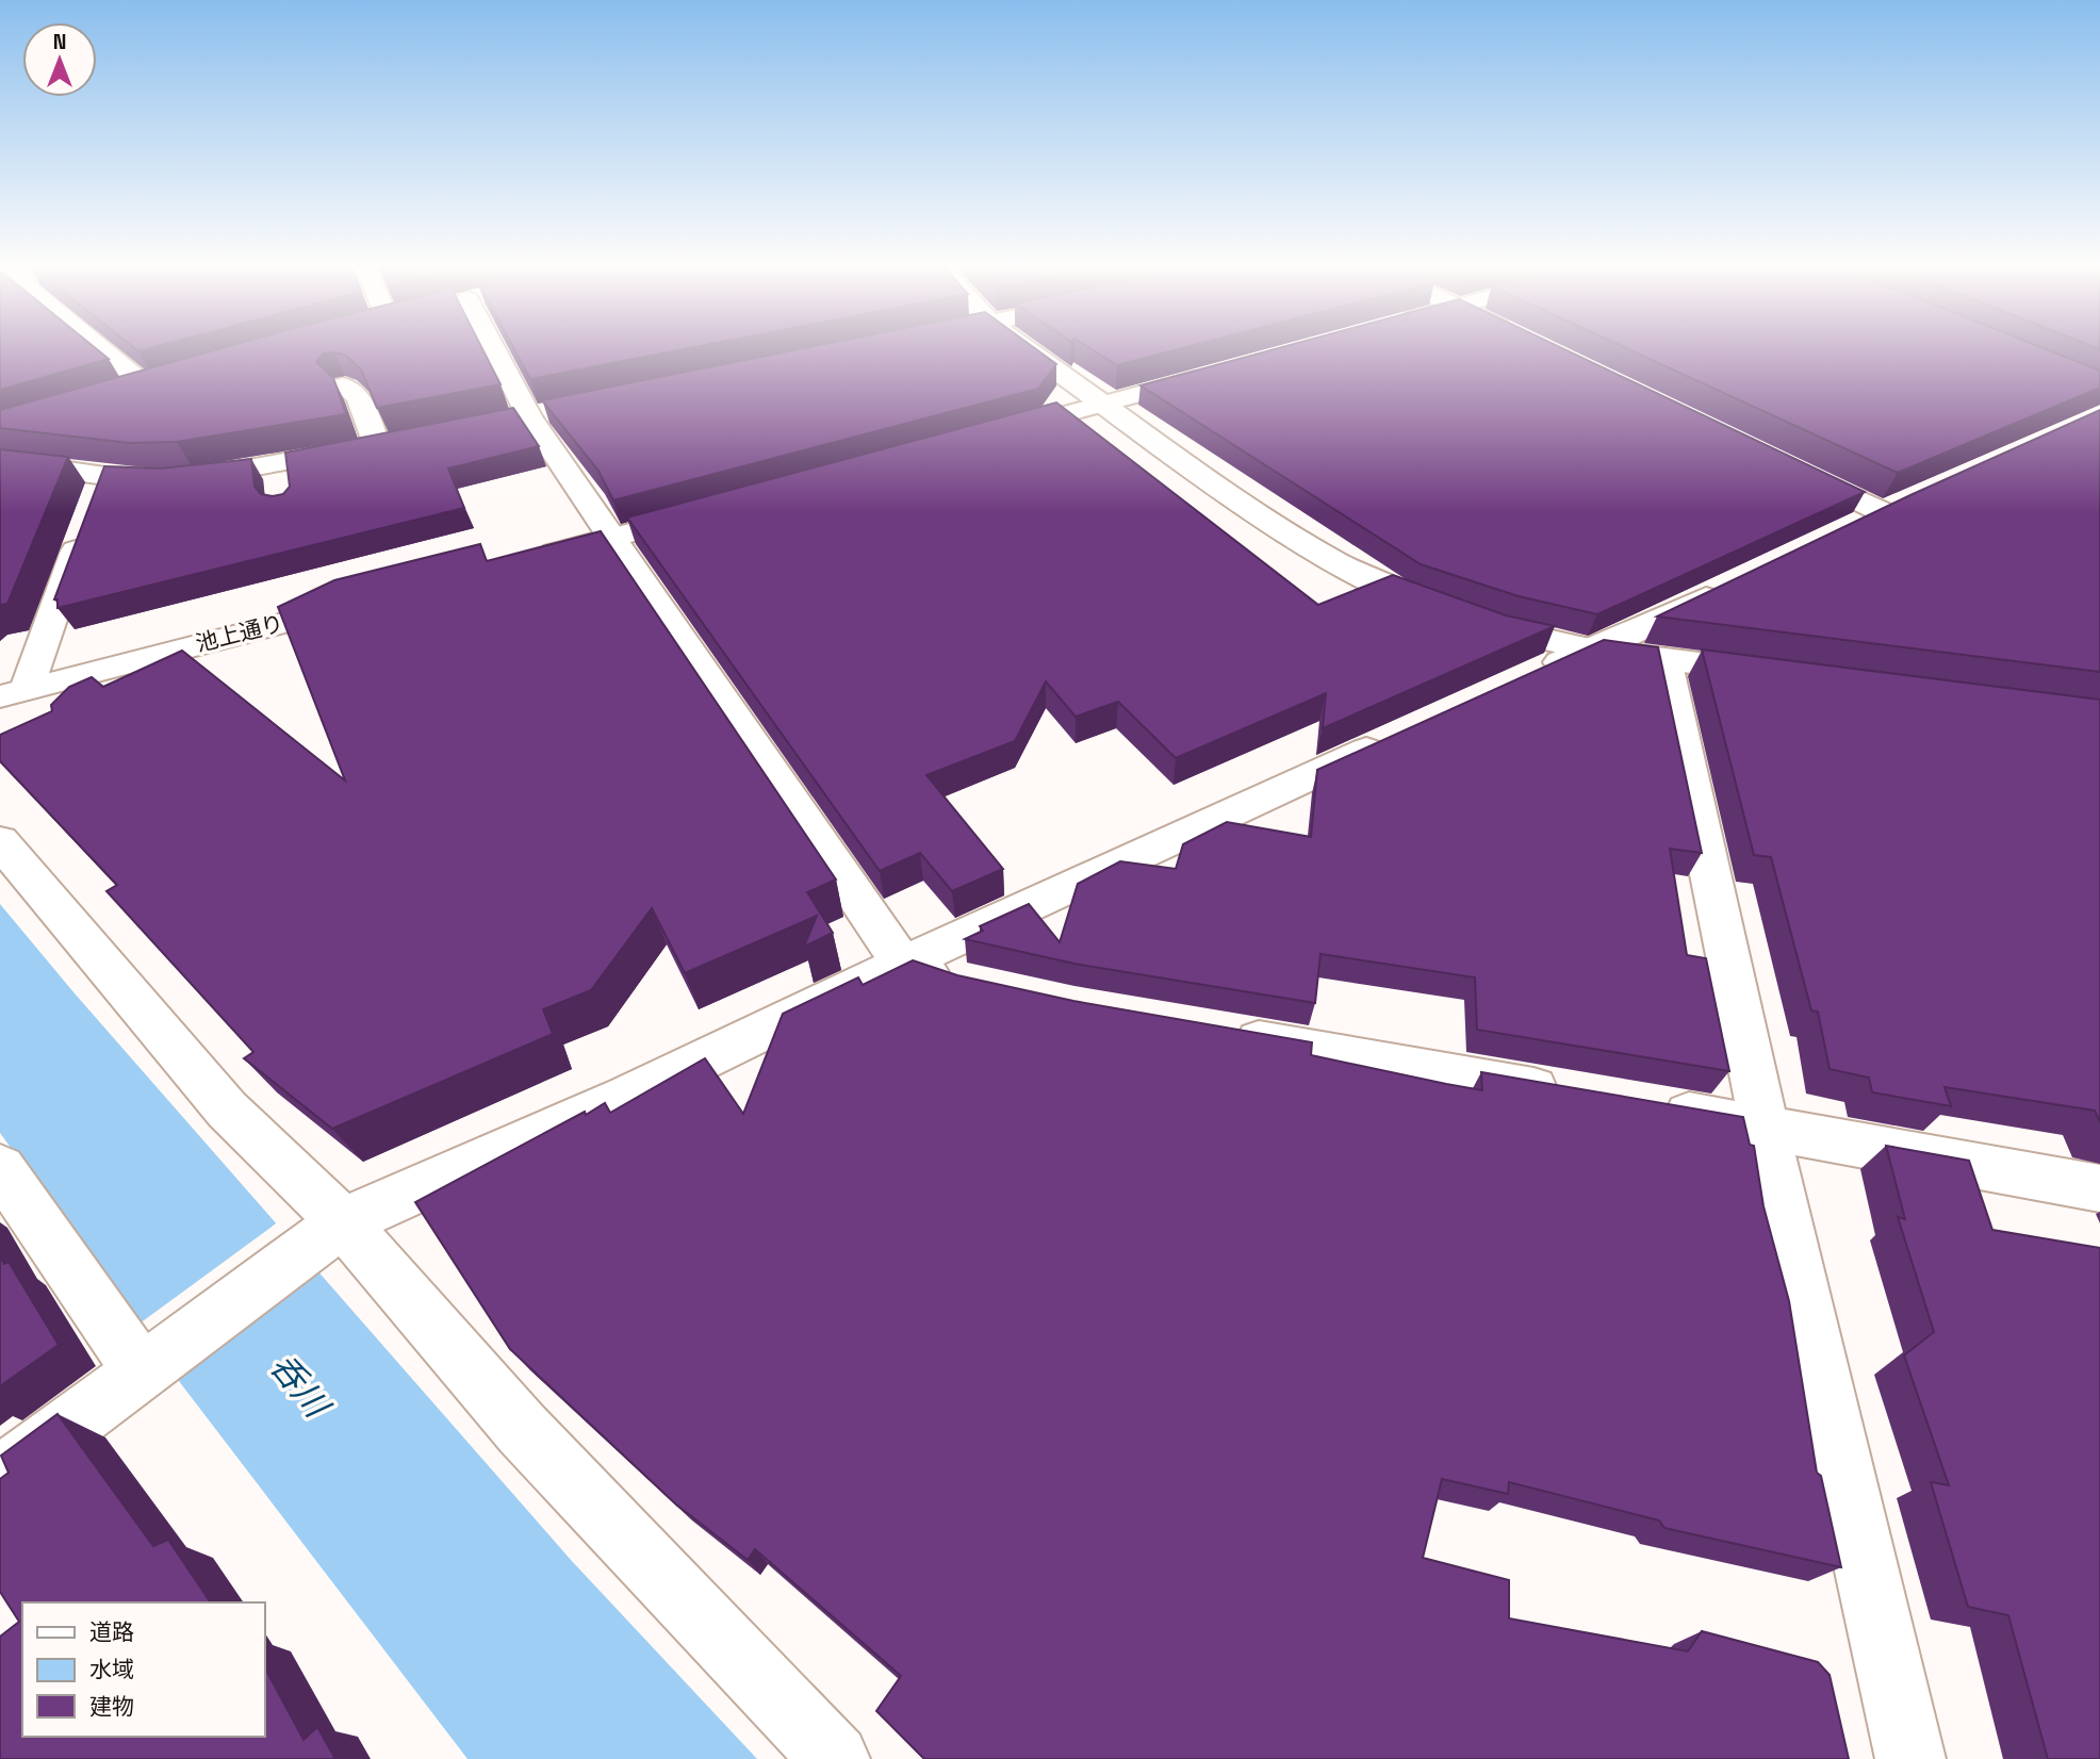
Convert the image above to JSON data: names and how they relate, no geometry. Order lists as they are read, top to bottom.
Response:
{
  "streets": {
    "street": ["池上通り"]
  },
  "water": ["呑川"],
  "legend": ["道路", "水域", "建物"],
  "north": "top"
}
